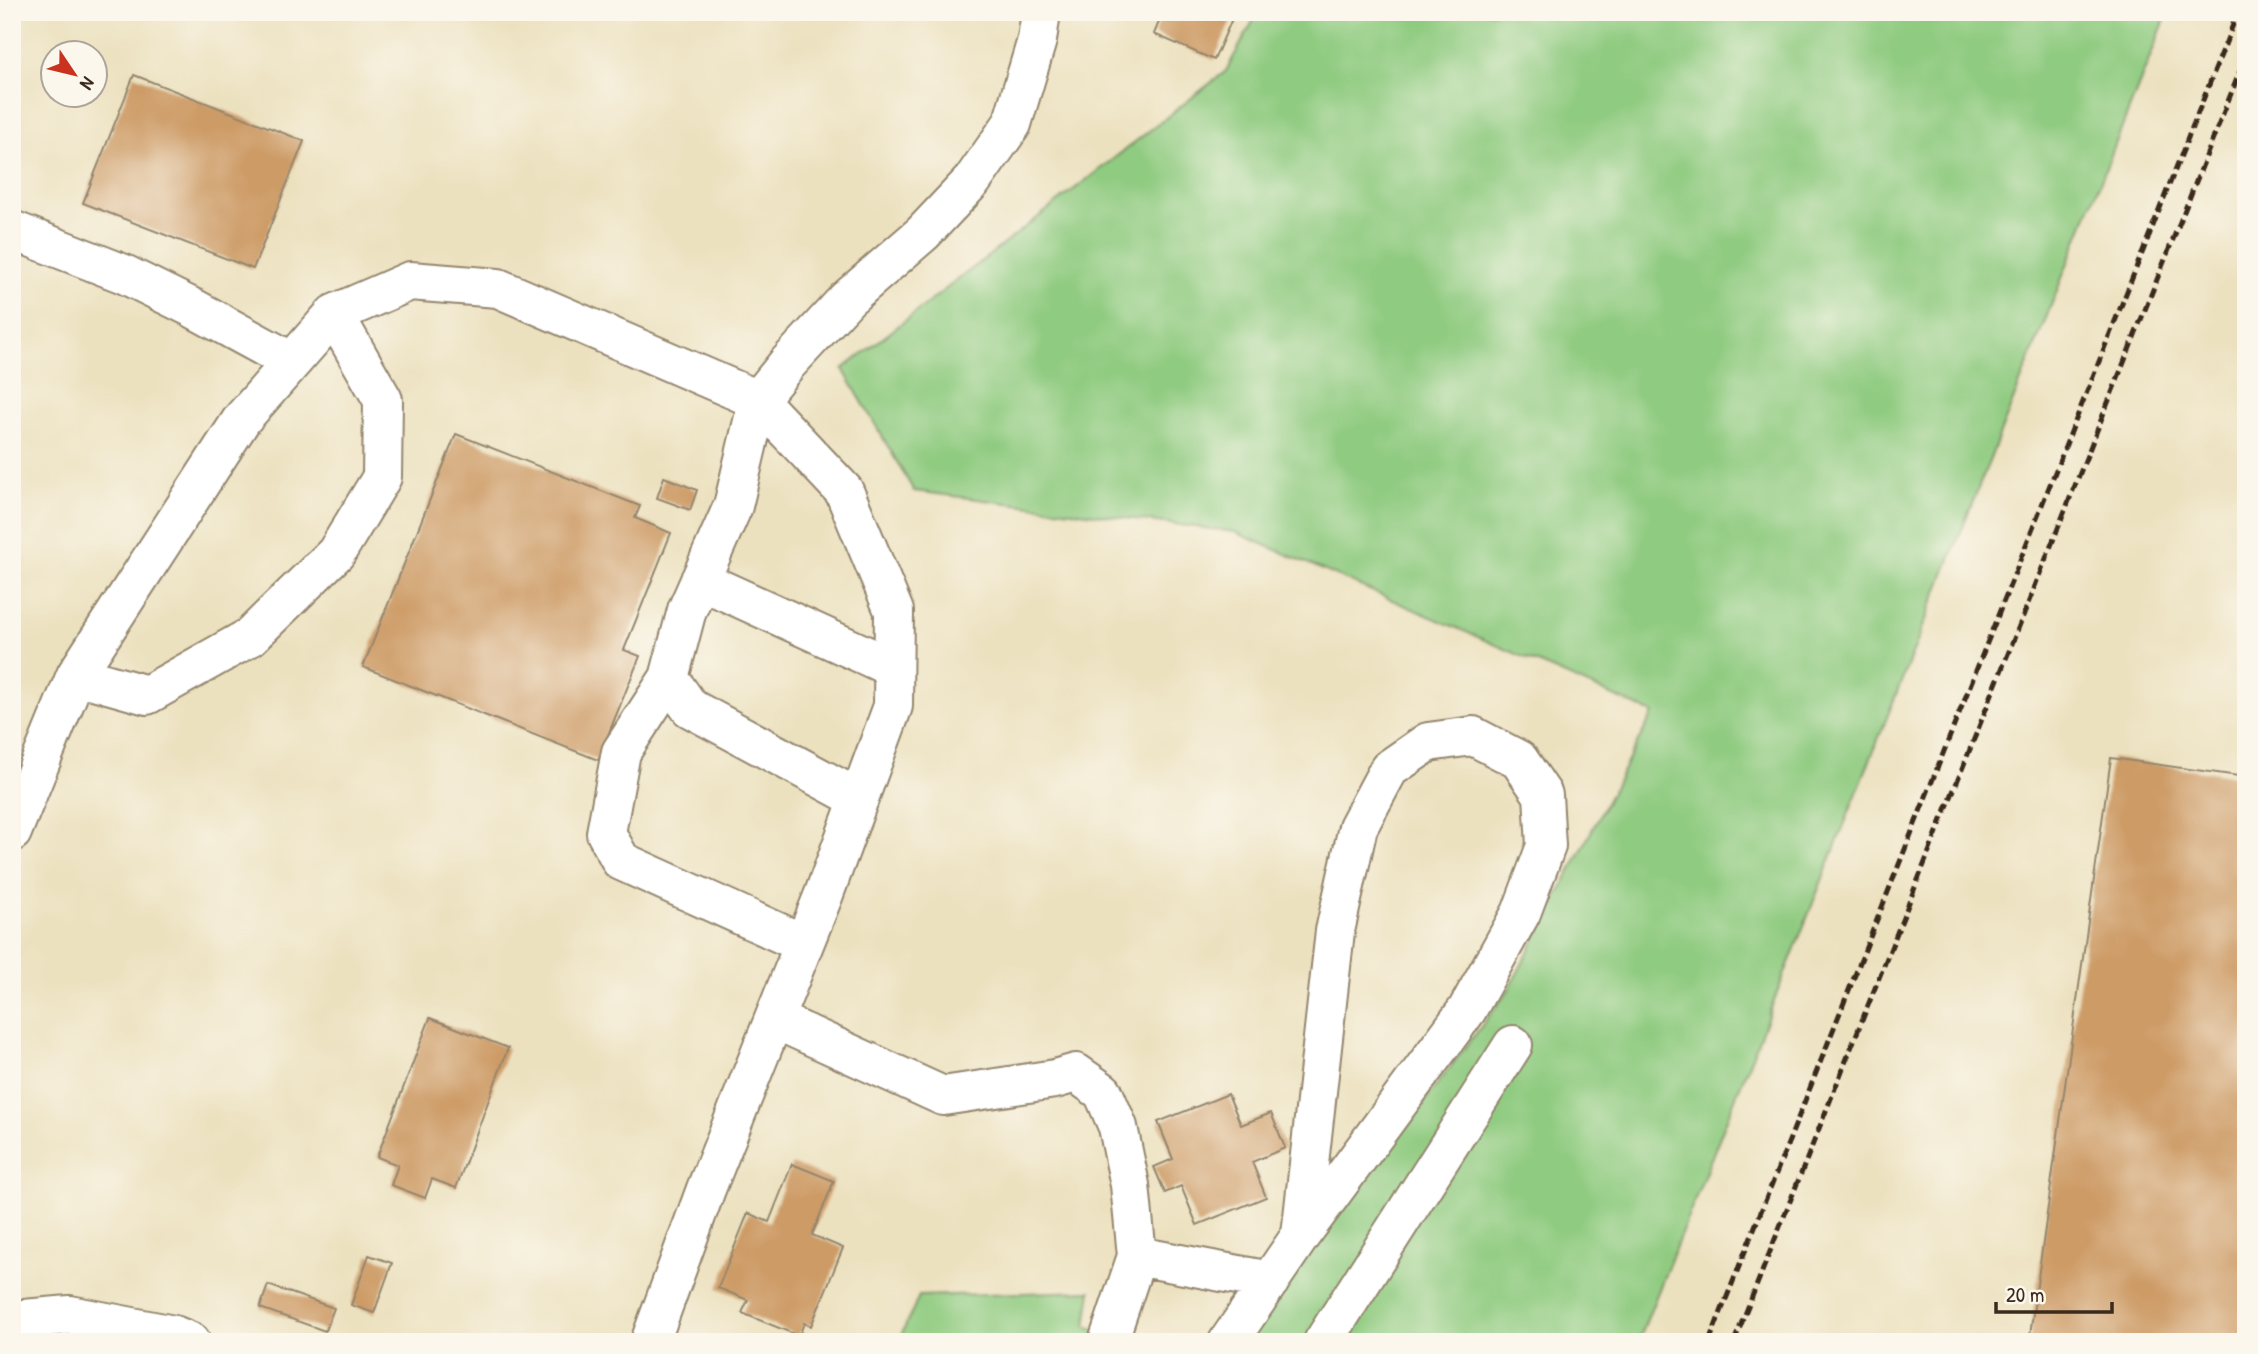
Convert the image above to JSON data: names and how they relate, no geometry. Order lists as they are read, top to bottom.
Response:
{
  "scale_bar": "20 m",
  "north": "bottom right"
}
